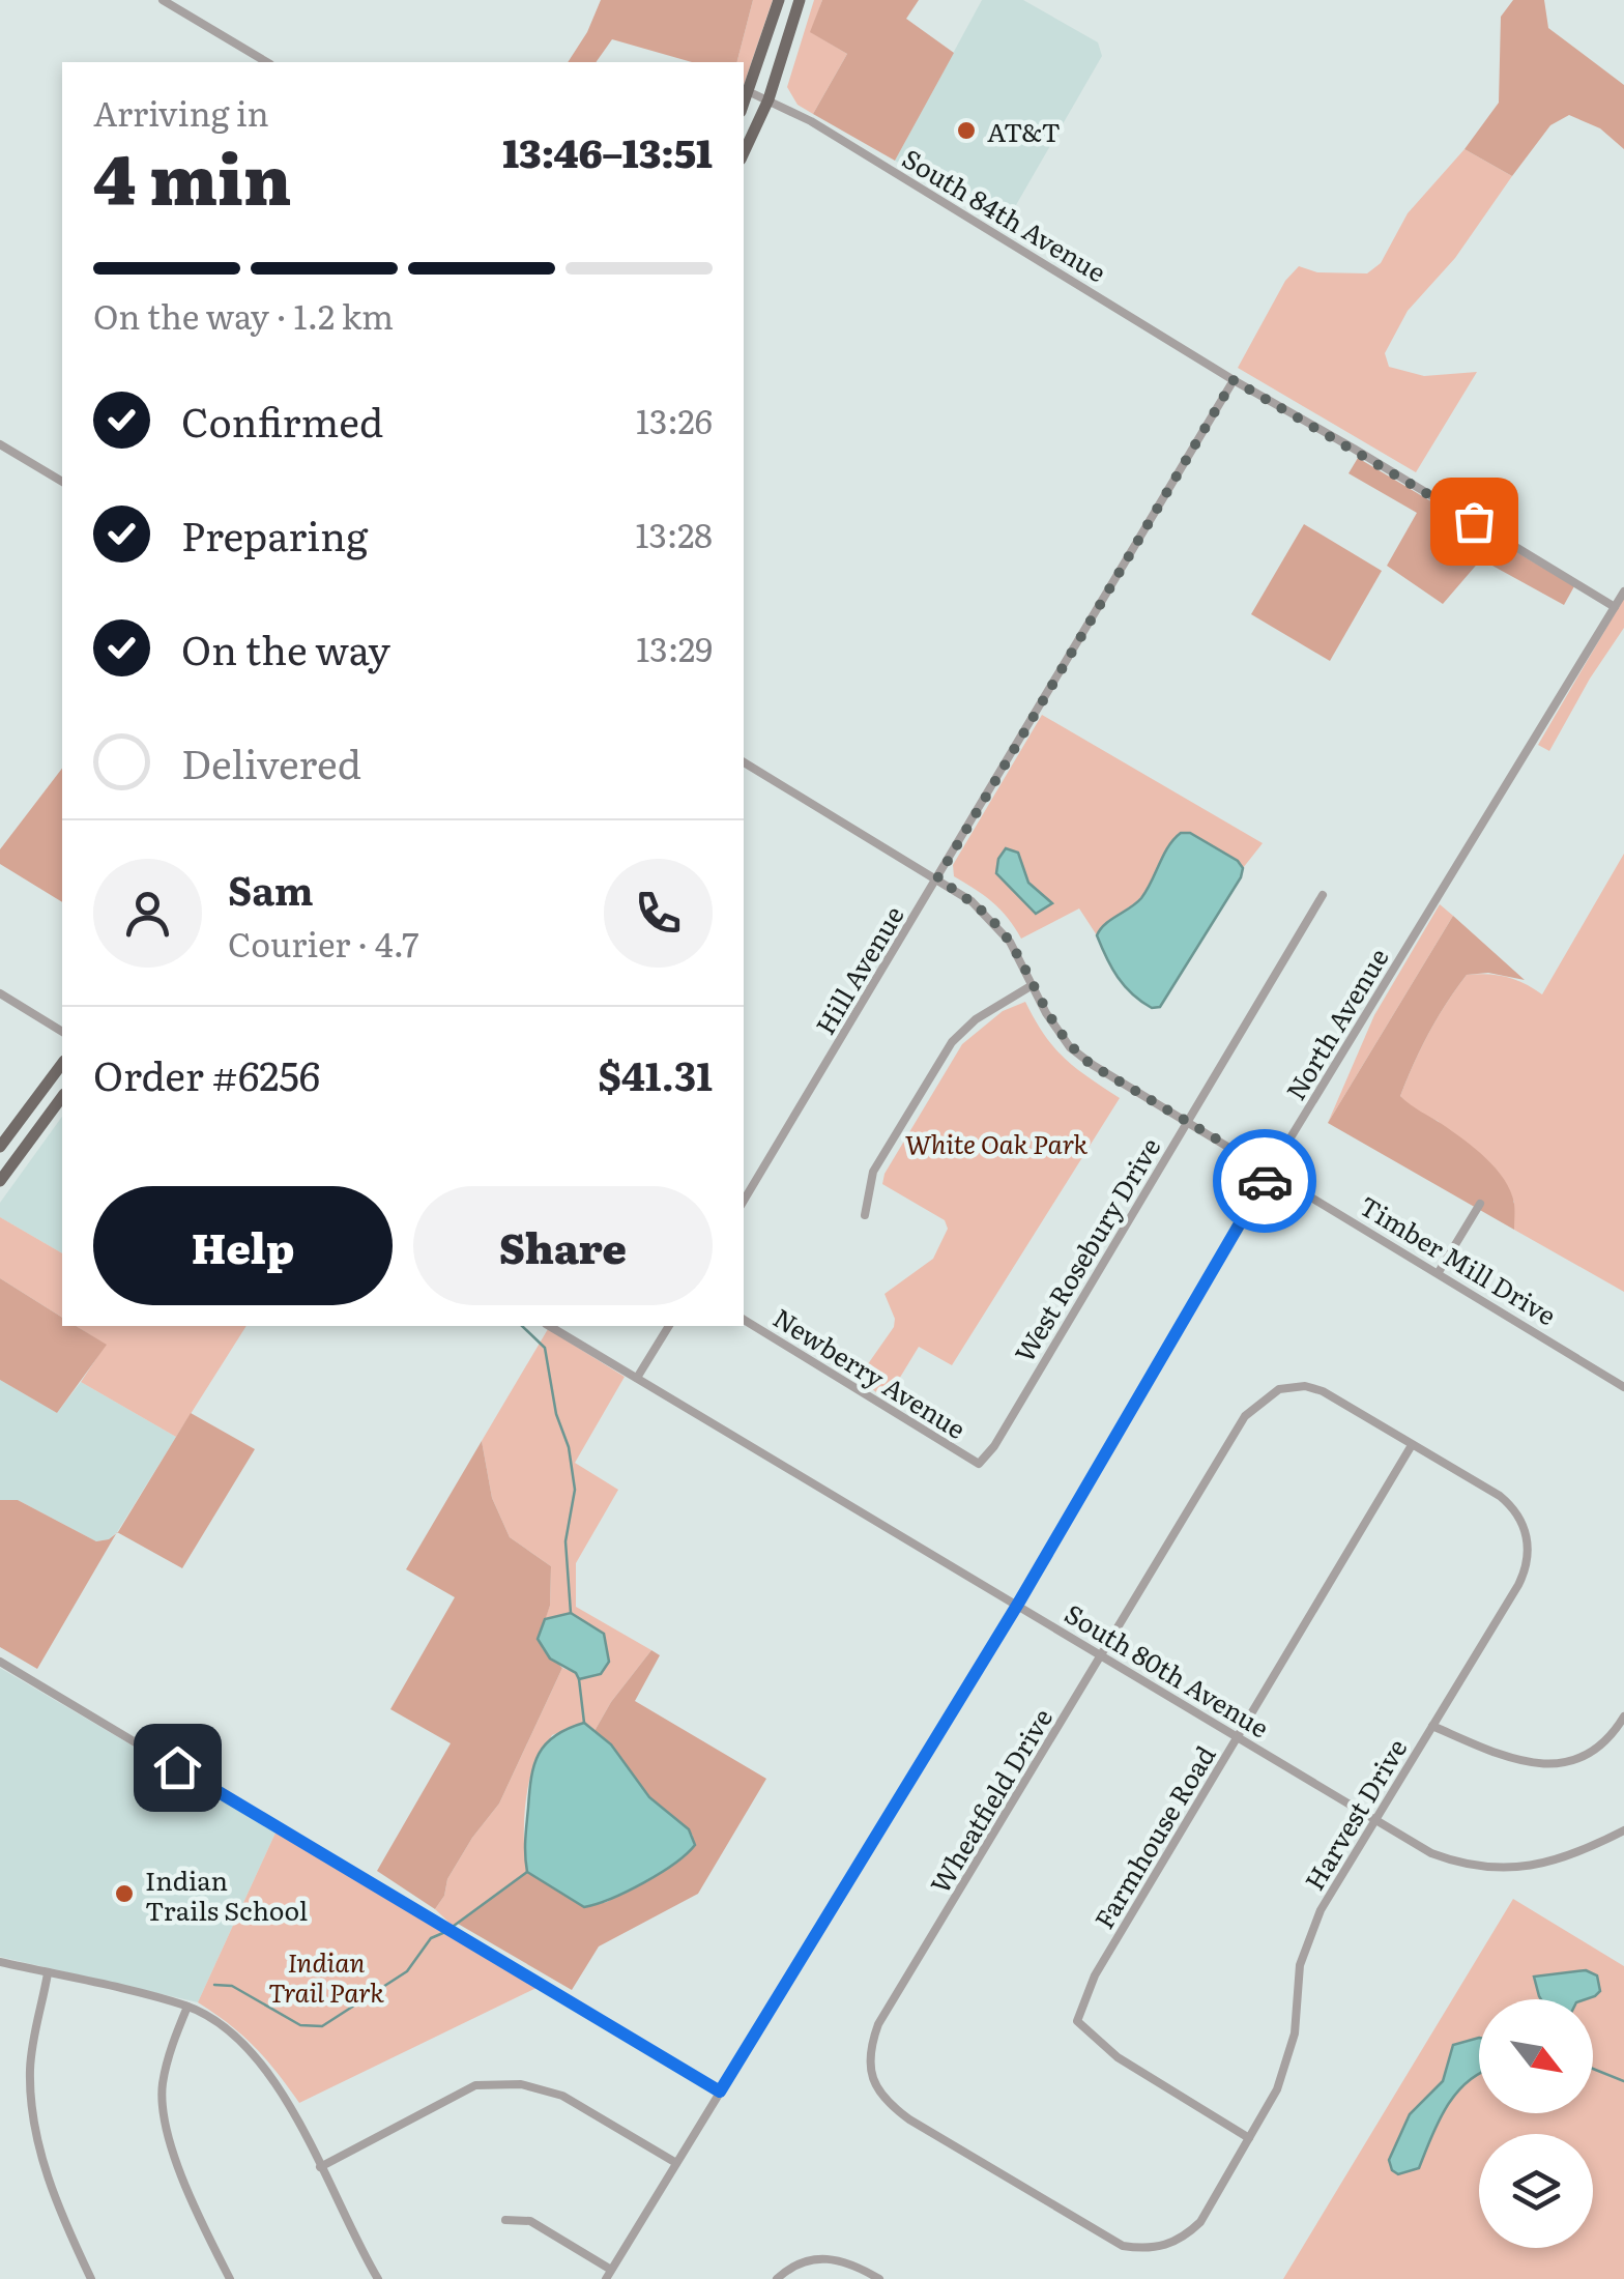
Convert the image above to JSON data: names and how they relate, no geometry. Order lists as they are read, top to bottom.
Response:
{
  "streets": {
    "street": [
      "South 84th Avenue",
      "Hill Avenue",
      "North Avenue",
      "West Rosebury Drive",
      "Timber Mill Drive",
      "Newberry Avenue",
      "South 80th Avenue",
      "Wheatfield Drive",
      "Harvest Drive",
      "Farmhouse Road"
    ]
  },
  "crossings": [
    ["South 84th Avenue", "Hill Avenue"],
    ["South 84th Avenue", "North Avenue"],
    ["Hill Avenue", "Timber Mill Drive"],
    ["North Avenue", "Timber Mill Drive"],
    ["North Avenue", "South 80th Avenue"],
    ["West Rosebury Drive", "Timber Mill Drive"],
    ["West Rosebury Drive", "Newberry Avenue"],
    ["South 80th Avenue", "Wheatfield Drive"],
    ["South 80th Avenue", "Harvest Drive"],
    ["South 80th Avenue", "Farmhouse Road"],
    ["Wheatfield Drive", "Harvest Drive"],
    ["Wheatfield Drive", "Farmhouse Road"],
    ["Harvest Drive", "Farmhouse Road"]
  ],
  "parks": ["White Oak Park", "Indian Trail Park"],
  "places": ["AT&T", "Indian Trails School"],
  "north": "bottom right",
  "page": {
    "heading": ["4 min", "Arriving in", "13:46–13:51"],
    "panel": [
      "Sam",
      "Courier · 4.7",
      "Order #6256",
      "$41.31"
    ],
    "bar": "On the way · 1.2 km",
    "list": [
      ["Confirmed", "13:26"],
      ["Preparing", "13:28"],
      ["On the way", "13:29"],
      "Delivered"
    ],
    "buttons": ["Help", "Share"]
  }
}
